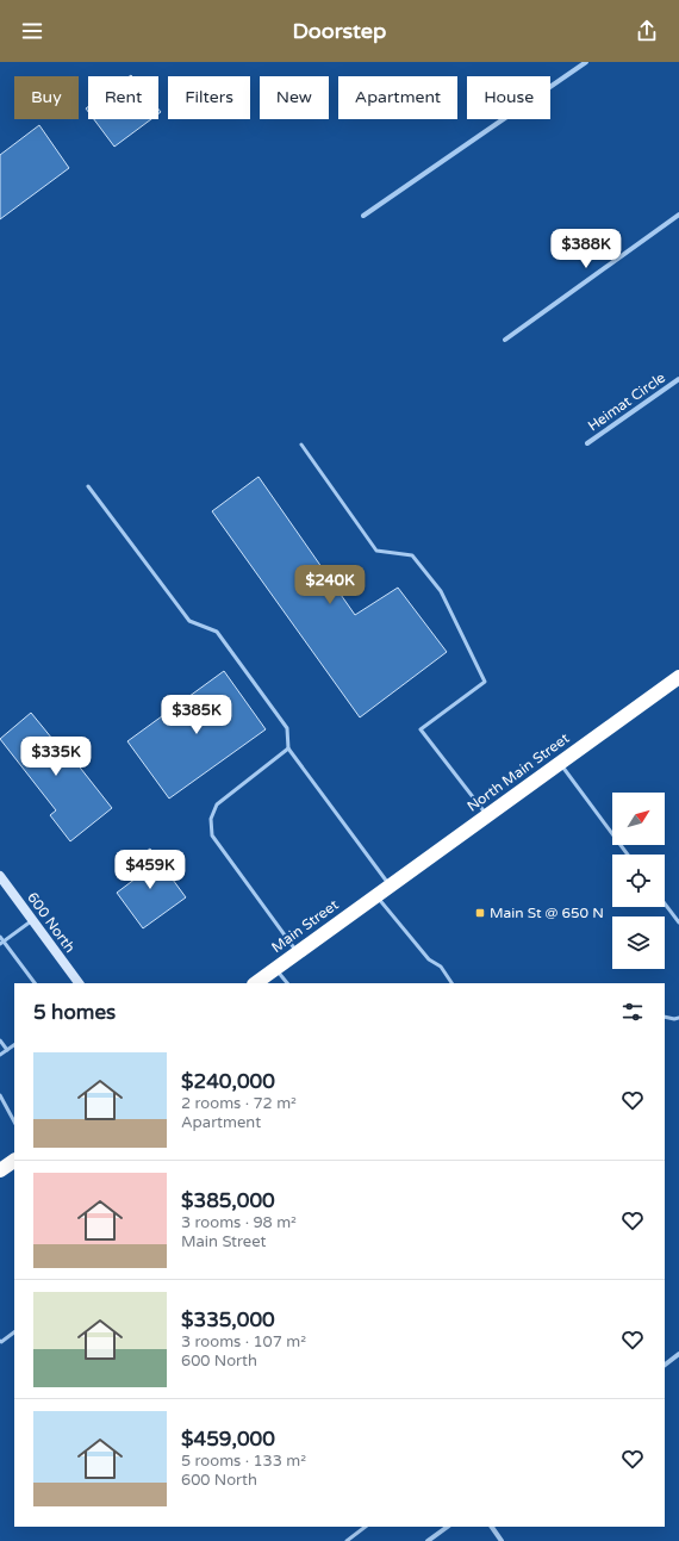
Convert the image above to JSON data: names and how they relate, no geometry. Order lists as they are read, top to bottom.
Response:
{
  "streets": {
    "highway": ["North Main Street", "Main Street"],
    "street": ["Heimat Circle", "600 North"]
  },
  "crossings": [
    ["North Main Street", "Main Street"]
  ],
  "places": {
    "transit": ["Main St @ 650 N"]
  },
  "north": "top right",
  "page": {
    "header": "Doorstep",
    "chip": [
      "Buy",
      "Rent",
      "Filters",
      "New",
      "Apartment",
      "House"
    ],
    "price": [
      "$388K",
      "$240K",
      "$385K",
      "$335K",
      "$459K"
    ],
    "heading": "5 homes",
    "list": [
      {
        "name": "$240,000",
        "note": "2 rooms · 72 m² · Apartment"
      },
      {
        "name": "$385,000",
        "note": "3 rooms · 98 m² · Main Street"
      },
      {
        "name": "$335,000",
        "note": "3 rooms · 107 m² · 600 North"
      },
      {
        "name": "$459,000",
        "note": "5 rooms · 133 m² · 600 North"
      }
    ]
  }
}
